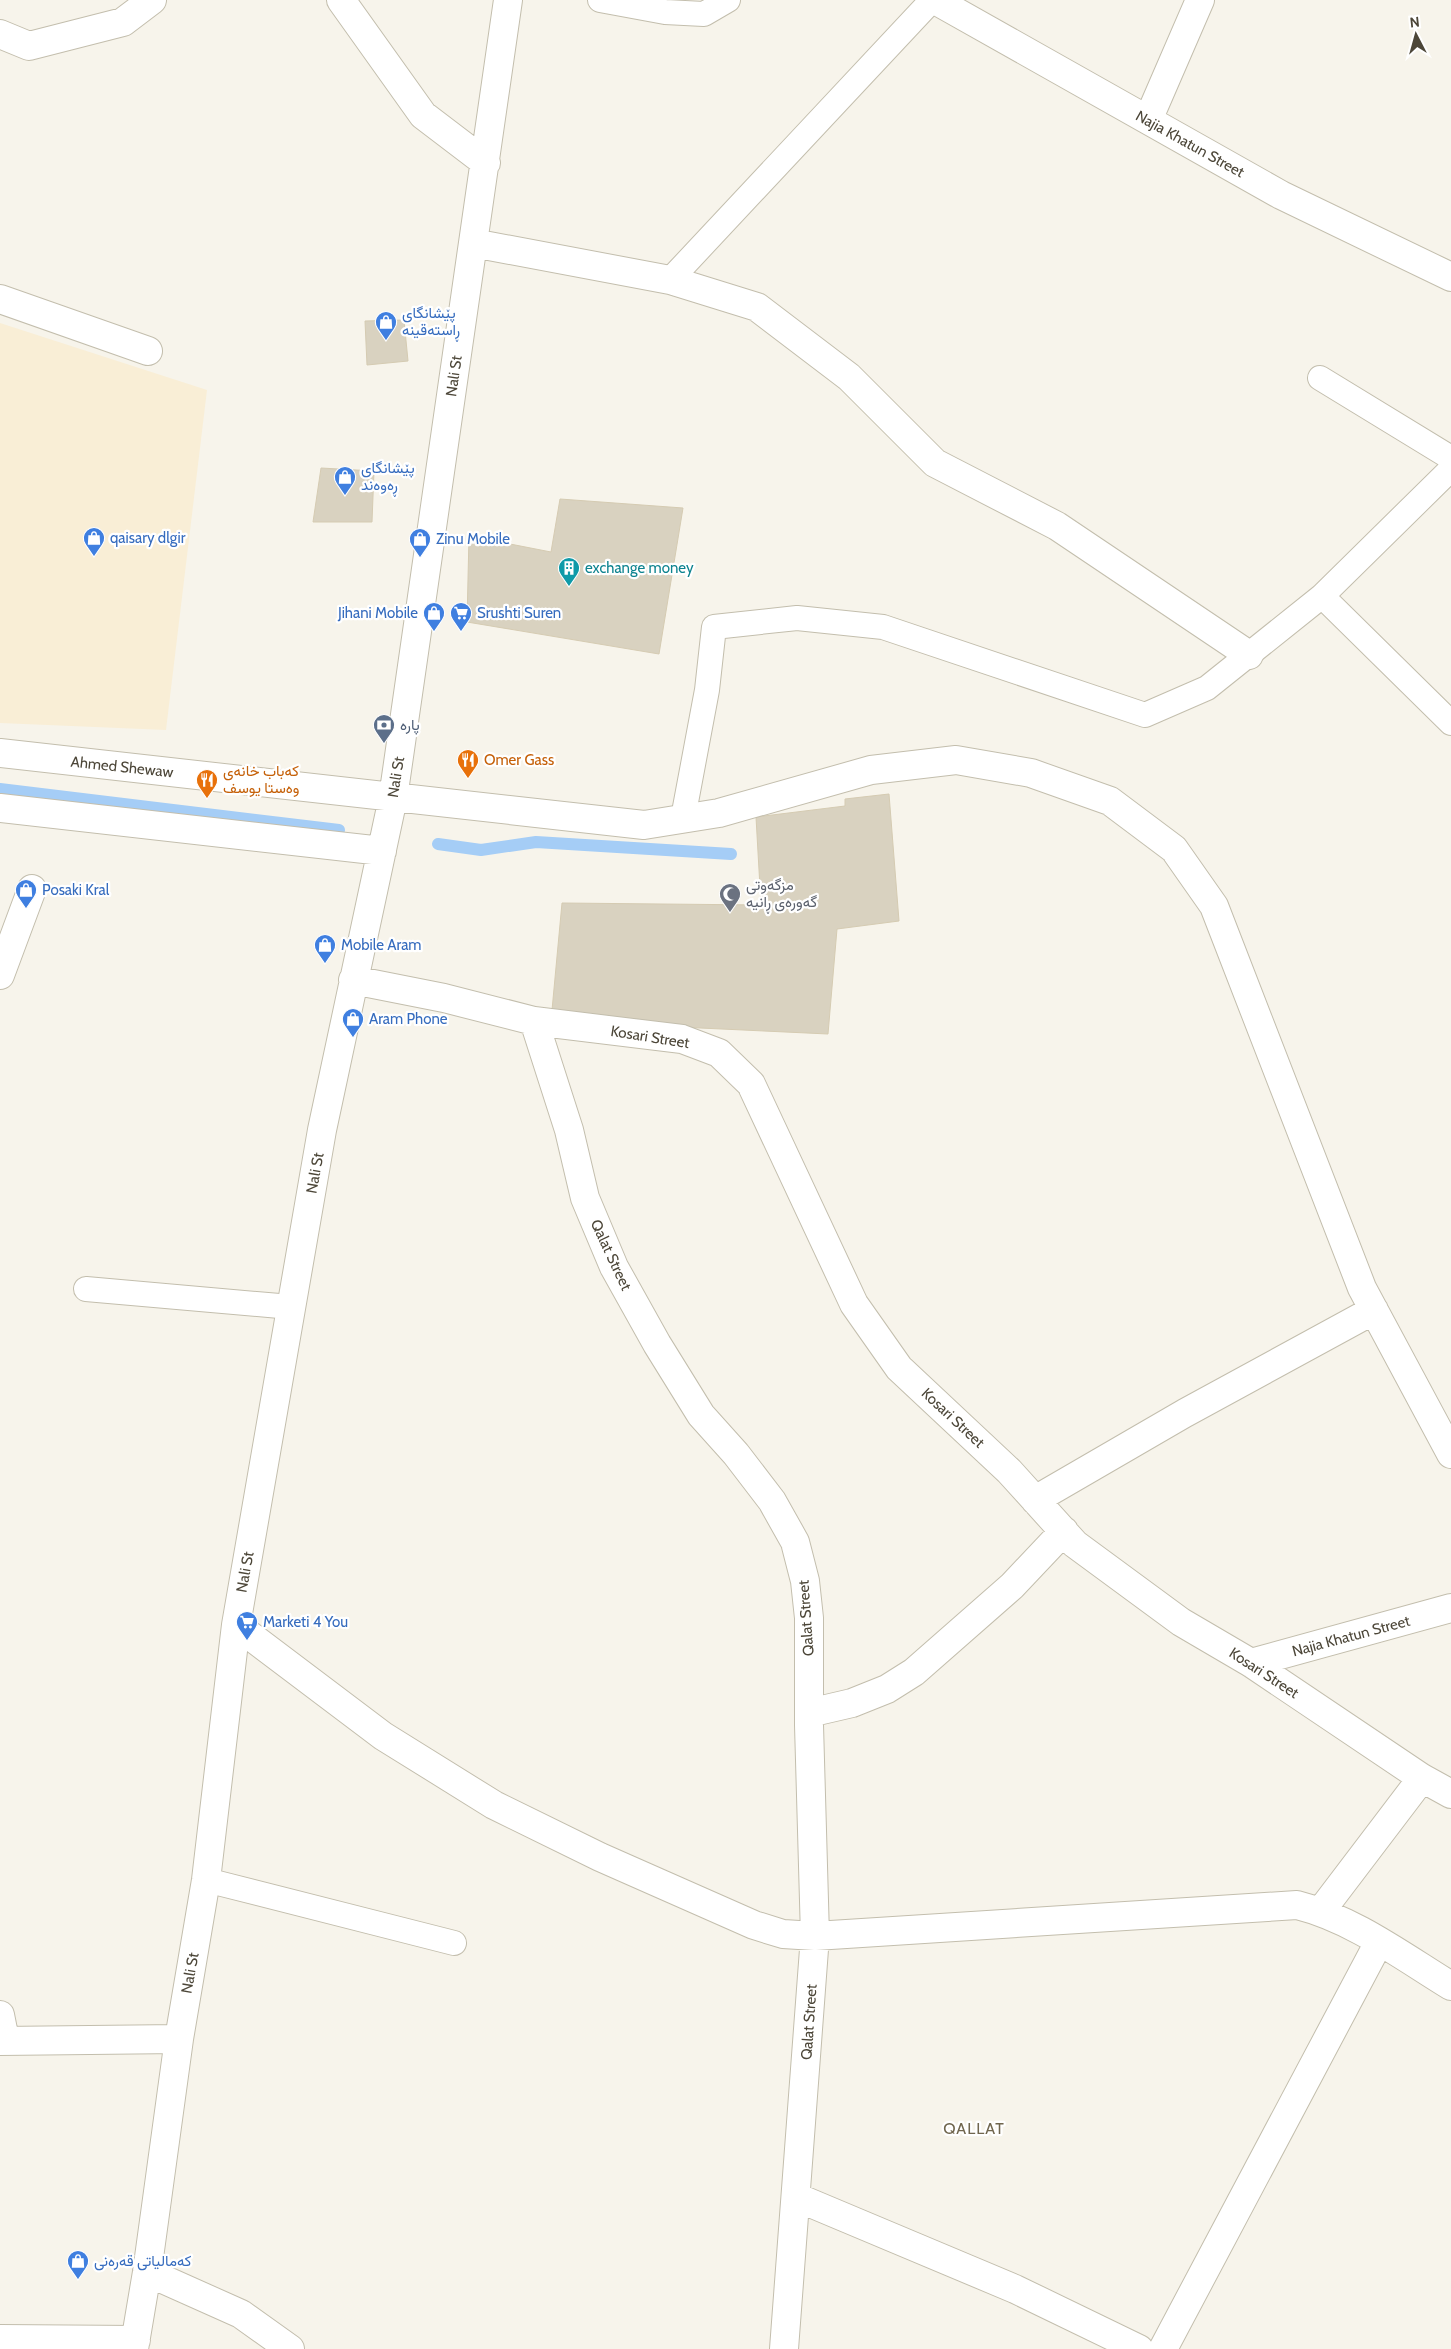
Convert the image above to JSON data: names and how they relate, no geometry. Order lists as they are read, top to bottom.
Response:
{
  "streets": {
    "street": [
      "Najia Khatun Street",
      "Nali St",
      "Ahmed Shewaw",
      "Kosari Street",
      "Qalat Street"
    ]
  },
  "crossings": [
    ["Najia Khatun Street", "Kosari Street"],
    ["Nali St", "Ahmed Shewaw"],
    ["Kosari Street", "Qalat Street"]
  ],
  "districts": ["QALLAT"],
  "places": {
    "shop": [
      "پێشانگای ڕاسته‌قینه‌",
      "پێشانگای ڕه‌وه‌ند",
      "qaisary dlgir",
      "Zinu Mobile",
      "Jihani Mobile",
      "Posaki Kral",
      "Mobile Aram",
      "Aram Phone",
      "کەمالیاتی قەرەنی"
    ],
    "building": ["exchange money"],
    "supermarket": ["Srushti Suren", "Marketi 4 You"],
    "bank": ["پاره"],
    "restaurant": ["Omer Gass", "کەباب خانەی وەستا یوسف"],
    "mosque": ["مزگەوتی گەورەی ڕانیە"]
  },
  "north": "top"
}
